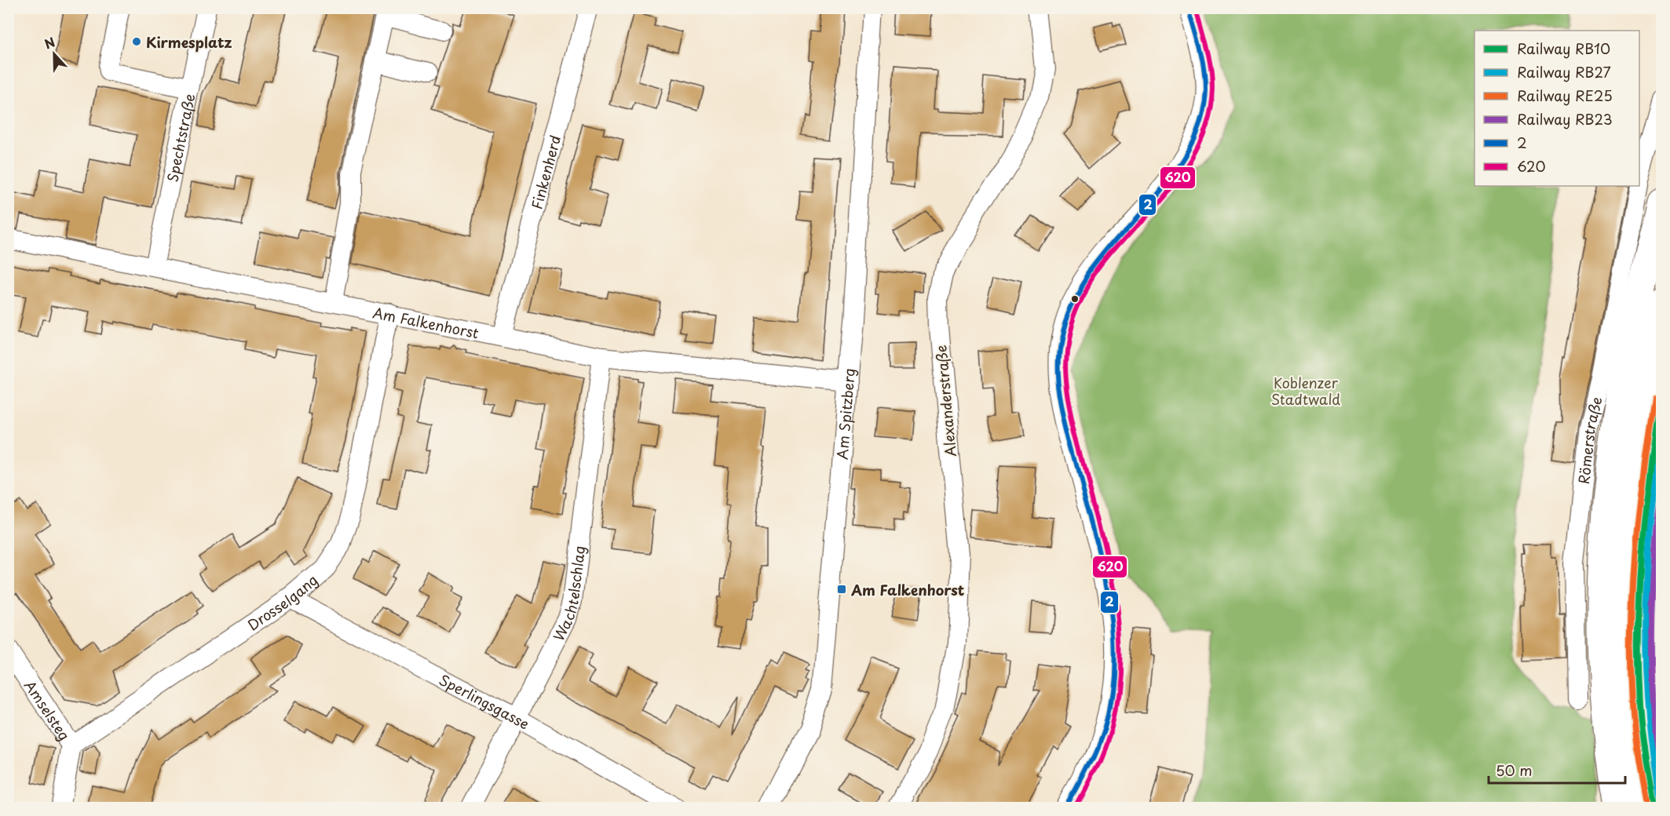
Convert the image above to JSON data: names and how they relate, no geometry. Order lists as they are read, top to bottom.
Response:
{
  "streets": {
    "street": [
      "Spechtstraße",
      "Finkenherd",
      "Am Falkenhorst",
      "Alexanderstraße",
      "Am Spitzberg",
      "Römerstraße",
      "Wachtelschlag",
      "Drosselgang",
      "Sperlingsgasse",
      "Amselsteg"
    ]
  },
  "crossings": [
    ["Spechtstraße", "Am Falkenhorst"],
    ["Finkenherd", "Am Falkenhorst"],
    ["Am Falkenhorst", "Am Spitzberg"],
    ["Am Falkenhorst", "Wachtelschlag"],
    ["Am Falkenhorst", "Drosselgang"],
    ["Wachtelschlag", "Sperlingsgasse"],
    ["Drosselgang", "Sperlingsgasse"],
    ["Drosselgang", "Amselsteg"]
  ],
  "parks": ["Koblenzer Stadtwald"],
  "places": {
    "other": ["Kirmesplatz"],
    "transit": ["Am Falkenhorst"]
  },
  "lines": [
    "transit line 2",
    "transit line 620",
    "rail line RE25",
    "rail line RB10",
    "rail line RB27",
    "rail line RB23"
  ],
  "legend": [
    "Railway RB10",
    "Railway RB27",
    "Railway RE25",
    "Railway RB23",
    "2",
    "620"
  ],
  "scale_bar": "50 m",
  "north": "top"
}
